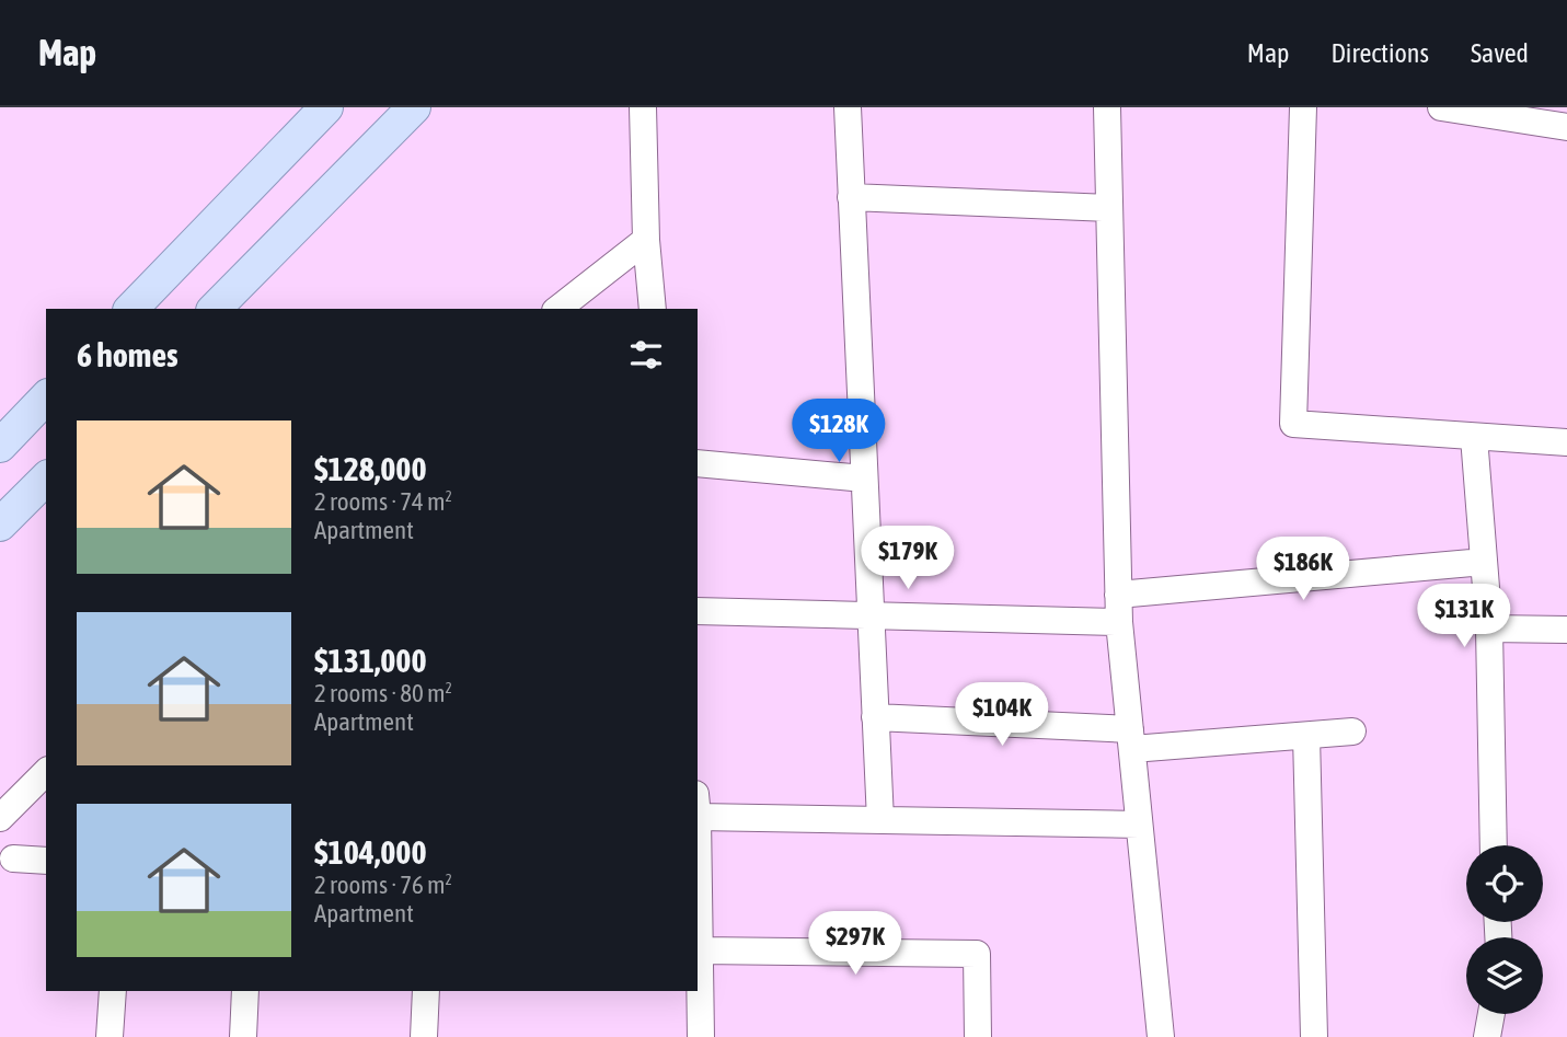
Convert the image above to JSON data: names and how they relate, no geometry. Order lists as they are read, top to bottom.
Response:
{
  "page": {
    "header": "Map",
    "nav": ["Map", "Directions", "Saved"],
    "heading": "6 homes",
    "price": [
      "$128K",
      "$179K",
      "$186K",
      "$131K",
      "$104K",
      "$297K"
    ],
    "list": [
      {
        "name": "$128,000",
        "note": "2 rooms · 74 m² · Apartment"
      },
      {
        "name": "$131,000",
        "note": "2 rooms · 80 m² · Apartment"
      },
      {
        "name": "$104,000",
        "note": "2 rooms · 76 m² · Apartment"
      }
    ]
  }
}
